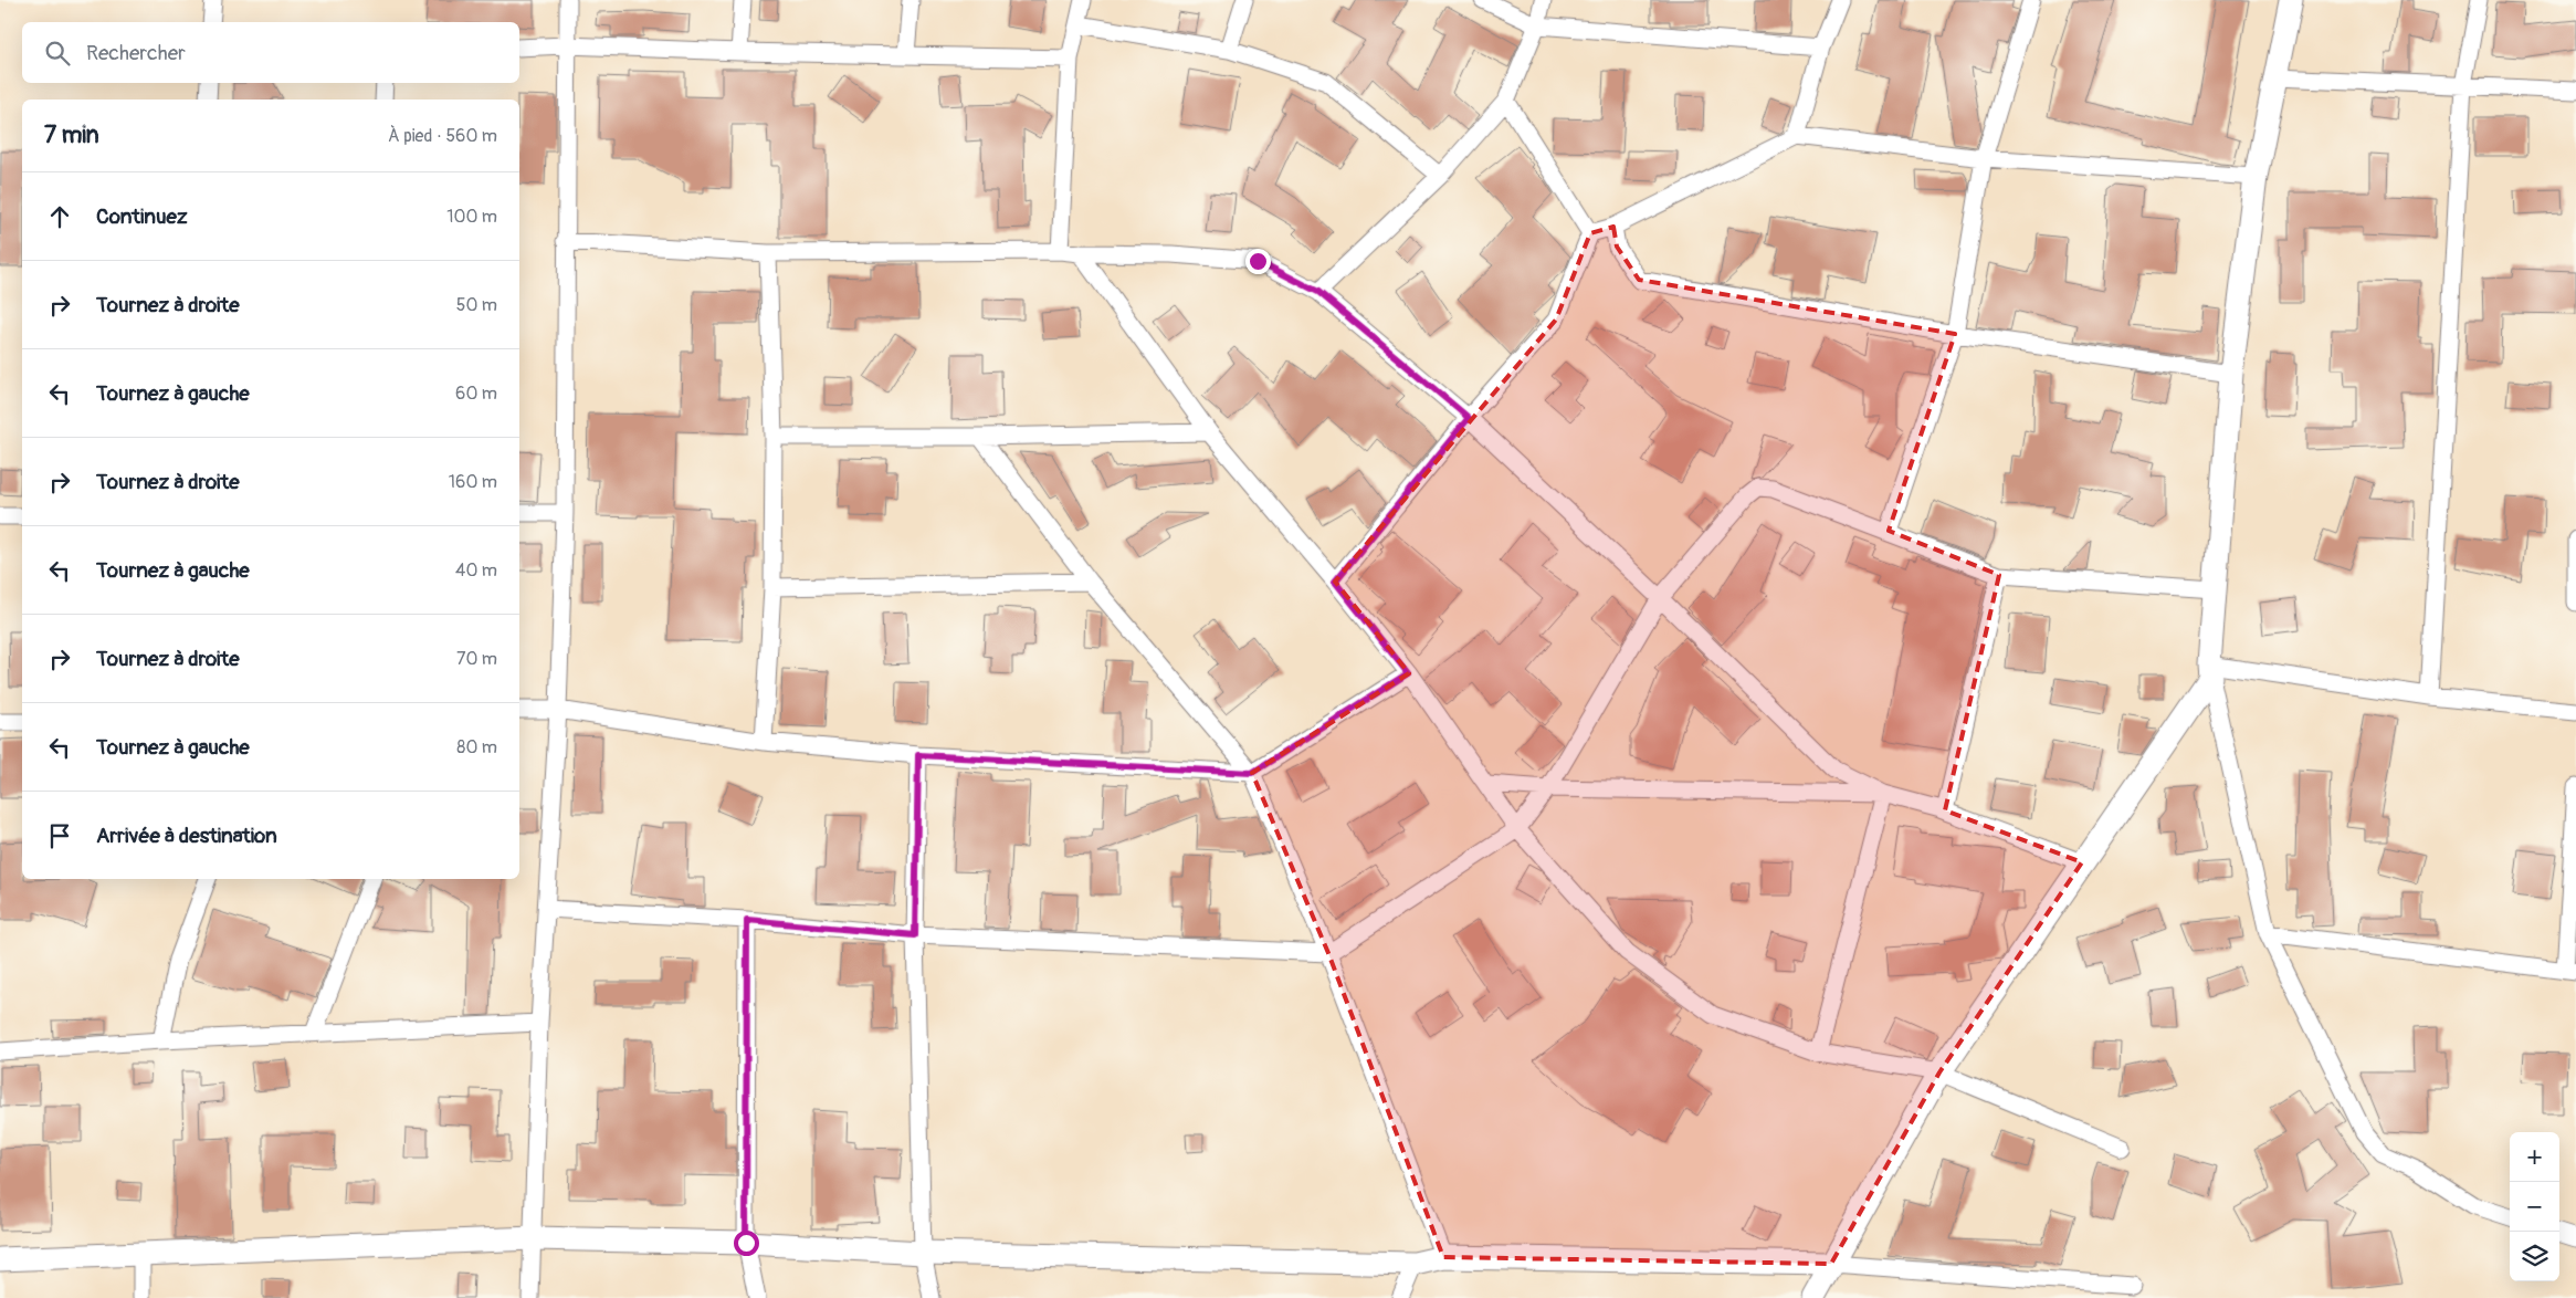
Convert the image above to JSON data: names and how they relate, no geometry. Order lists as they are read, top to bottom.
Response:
{
  "page": {
    "search": "Rechercher",
    "heading": ["7 min", "À pied · 560 m"],
    "list": [
      ["Continuez", "100 m"],
      ["Tournez à droite", "50 m"],
      ["Tournez à gauche", "60 m"],
      ["Tournez à droite", "160 m"],
      ["Tournez à gauche", "40 m"],
      ["Tournez à droite", "70 m"],
      ["Tournez à gauche", "80 m"],
      "Arrivée à destination"
    ],
    "map_buttons": ["+", "−"]
  }
}
